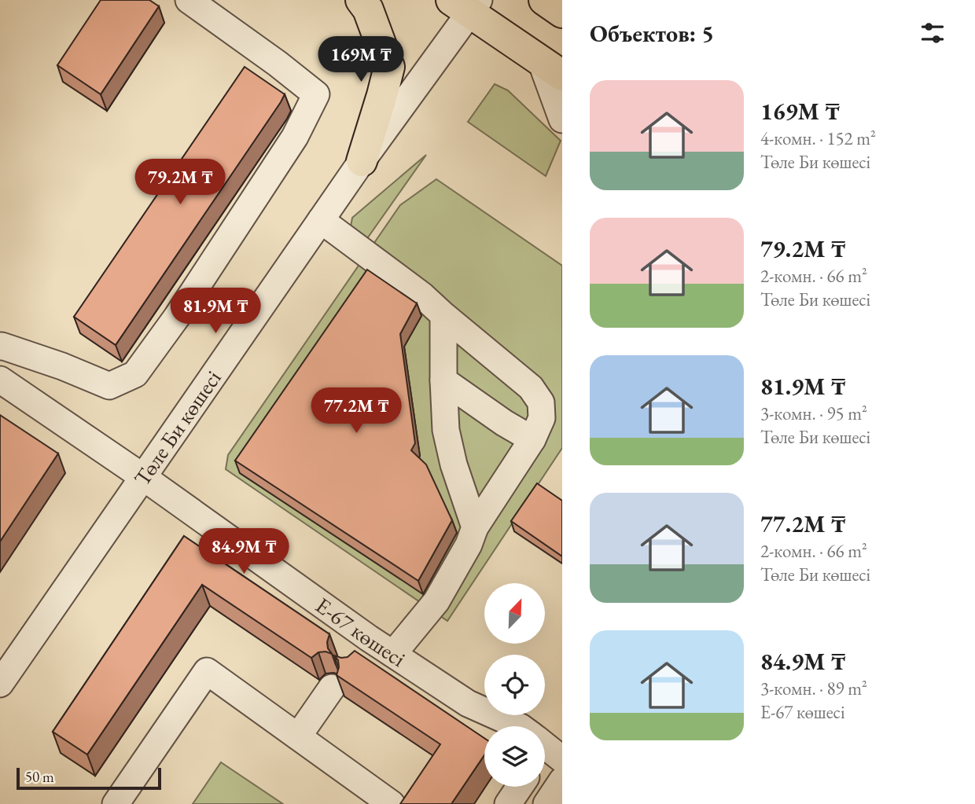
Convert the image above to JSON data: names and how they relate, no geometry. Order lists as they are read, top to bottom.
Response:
{
  "streets": {
    "street": ["Төле Би көшесі", "Е-67 көшесі"]
  },
  "crossings": [
    ["Төле Би көшесі", "Е-67 көшесі"]
  ],
  "scale_bar": "50 m",
  "north": "top right",
  "page": {
    "heading": "Объектов: 5",
    "price": [
      "169M ₸",
      "79.2M ₸",
      "81.9M ₸",
      "77.2M ₸",
      "84.9M ₸"
    ],
    "list": [
      {
        "name": "169M ₸",
        "note": "4-комн. · 152 m² · Төле Би көшесі"
      },
      {
        "name": "79.2M ₸",
        "note": "2-комн. · 66 m² · Төле Би көшесі"
      },
      {
        "name": "81.9M ₸",
        "note": "3-комн. · 95 m² · Төле Би көшесі"
      },
      {
        "name": "77.2M ₸",
        "note": "2-комн. · 66 m² · Төле Би көшесі"
      },
      {
        "name": "84.9M ₸",
        "note": "3-комн. · 89 m² · Е-67 көшесі"
      }
    ],
    "scale": "50 m"
  }
}
